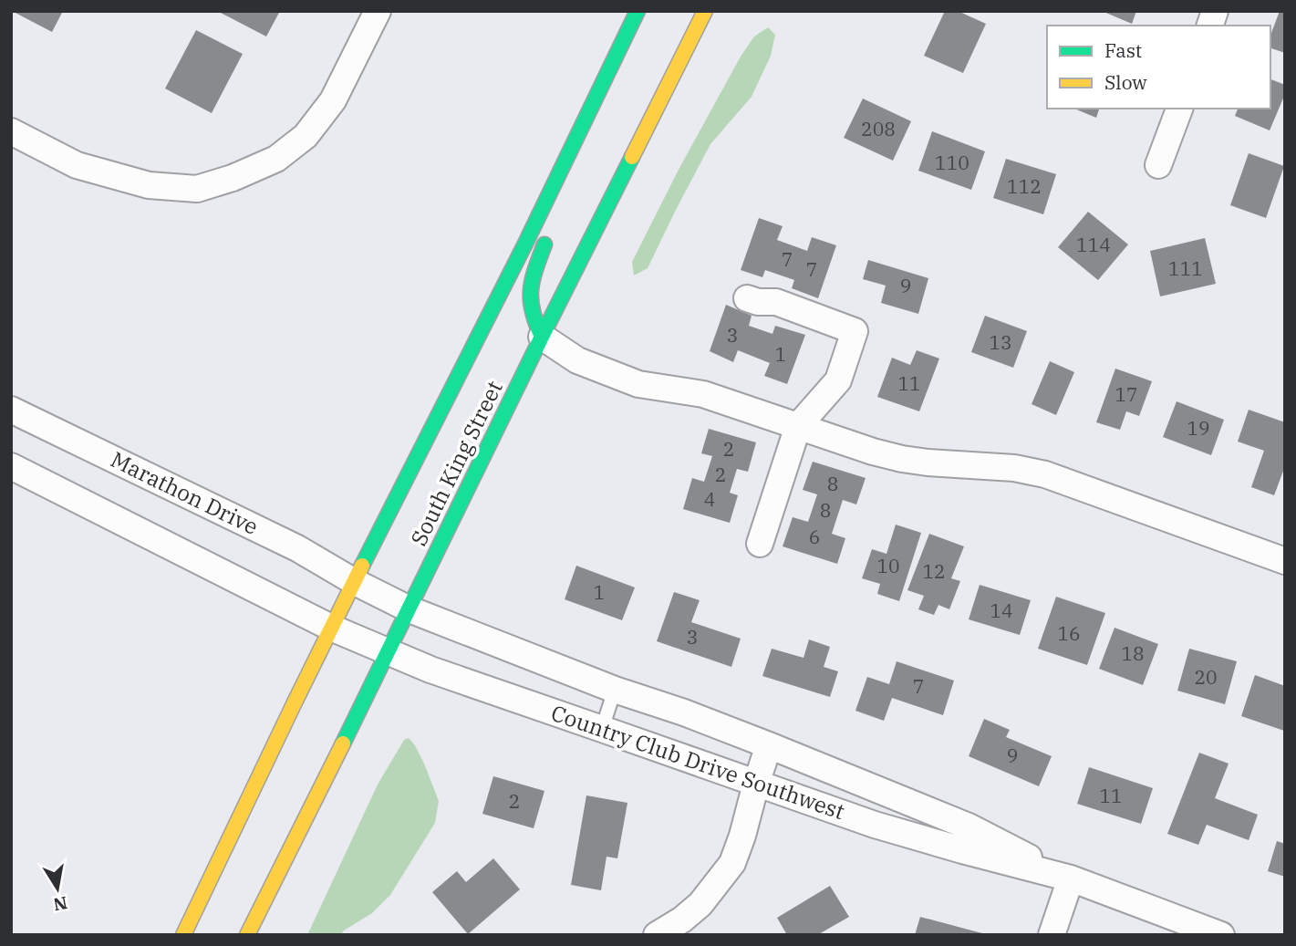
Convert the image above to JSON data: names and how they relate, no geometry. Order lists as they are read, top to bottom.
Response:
{
  "streets": {
    "highway": ["South King Street"],
    "street": ["Marathon Drive", "Country Club Drive Southwest"]
  },
  "crossings": [
    ["South King Street", "Marathon Drive"],
    ["South King Street", "Country Club Drive Southwest"],
    ["Marathon Drive", "Country Club Drive Southwest"]
  ],
  "house_numbers": [
    "208",
    "110",
    "112",
    "114",
    "7",
    "111",
    "7",
    "9",
    "3",
    "13",
    "1",
    "11",
    "17",
    "19",
    "2",
    "2",
    "8",
    "4",
    "8",
    "6",
    "10",
    "12",
    "1",
    "14",
    "16",
    "3",
    "18",
    "20",
    "7",
    "9",
    "11",
    "2"
  ],
  "legend": ["Fast", "Slow"],
  "north": "bottom"
}
